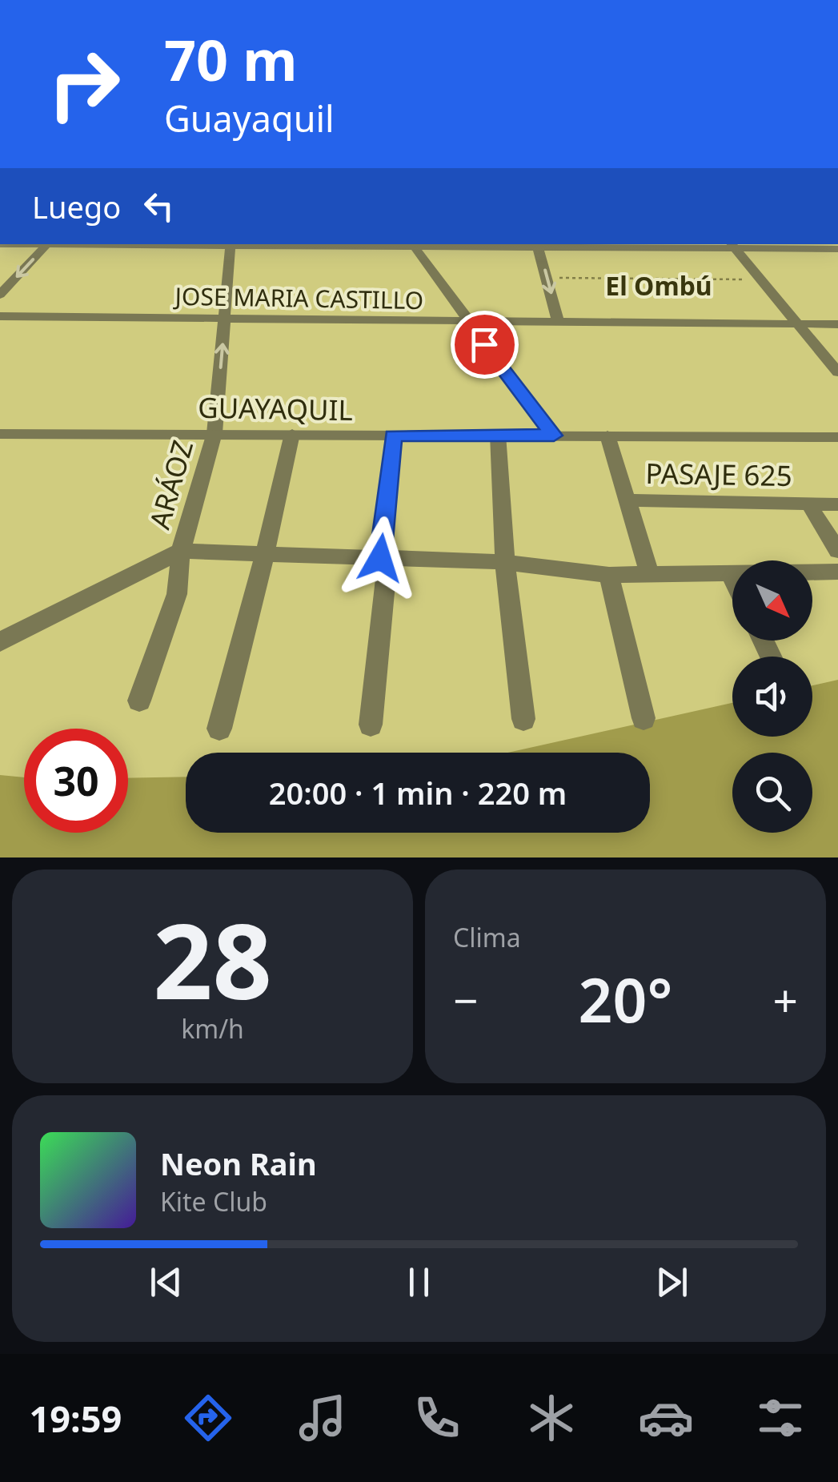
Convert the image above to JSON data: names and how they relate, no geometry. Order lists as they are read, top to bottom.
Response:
{
  "streets": {
    "street": [
      "JOSE MARIA CASTILLO",
      "GUAYAQUIL",
      "PASAJE 625",
      "ARÁOZ"
    ]
  },
  "crossings": [
    ["JOSE MARIA CASTILLO", "ARÁOZ"],
    ["GUAYAQUIL", "ARÁOZ"]
  ],
  "districts": ["El Ombú"],
  "north": "bottom right",
  "page": {
    "turn": ["70 m", "Guayaquil"],
    "then": "Luego",
    "limit": "30",
    "trip": "20:00 · 1 min · 220 m",
    "tile": [
      ["28", "km/h"],
      "Clima"
    ],
    "heat": ["−", "20°", "+"],
    "song": ["Neon Rain", "Kite Club"],
    "tabs": "19:59"
  }
}
